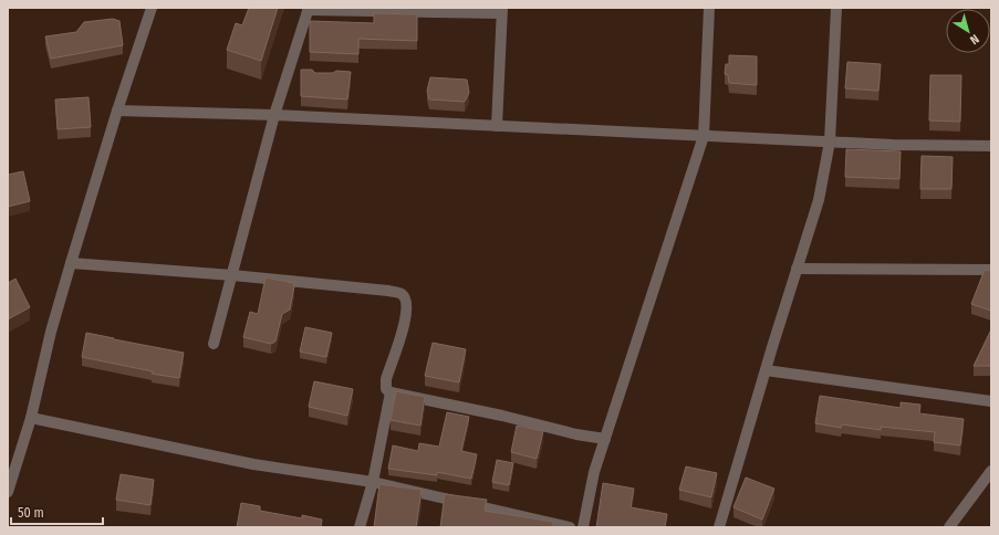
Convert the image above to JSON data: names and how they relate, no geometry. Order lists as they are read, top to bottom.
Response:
{
  "scale_bar": "50 m",
  "north": "bottom right"
}
